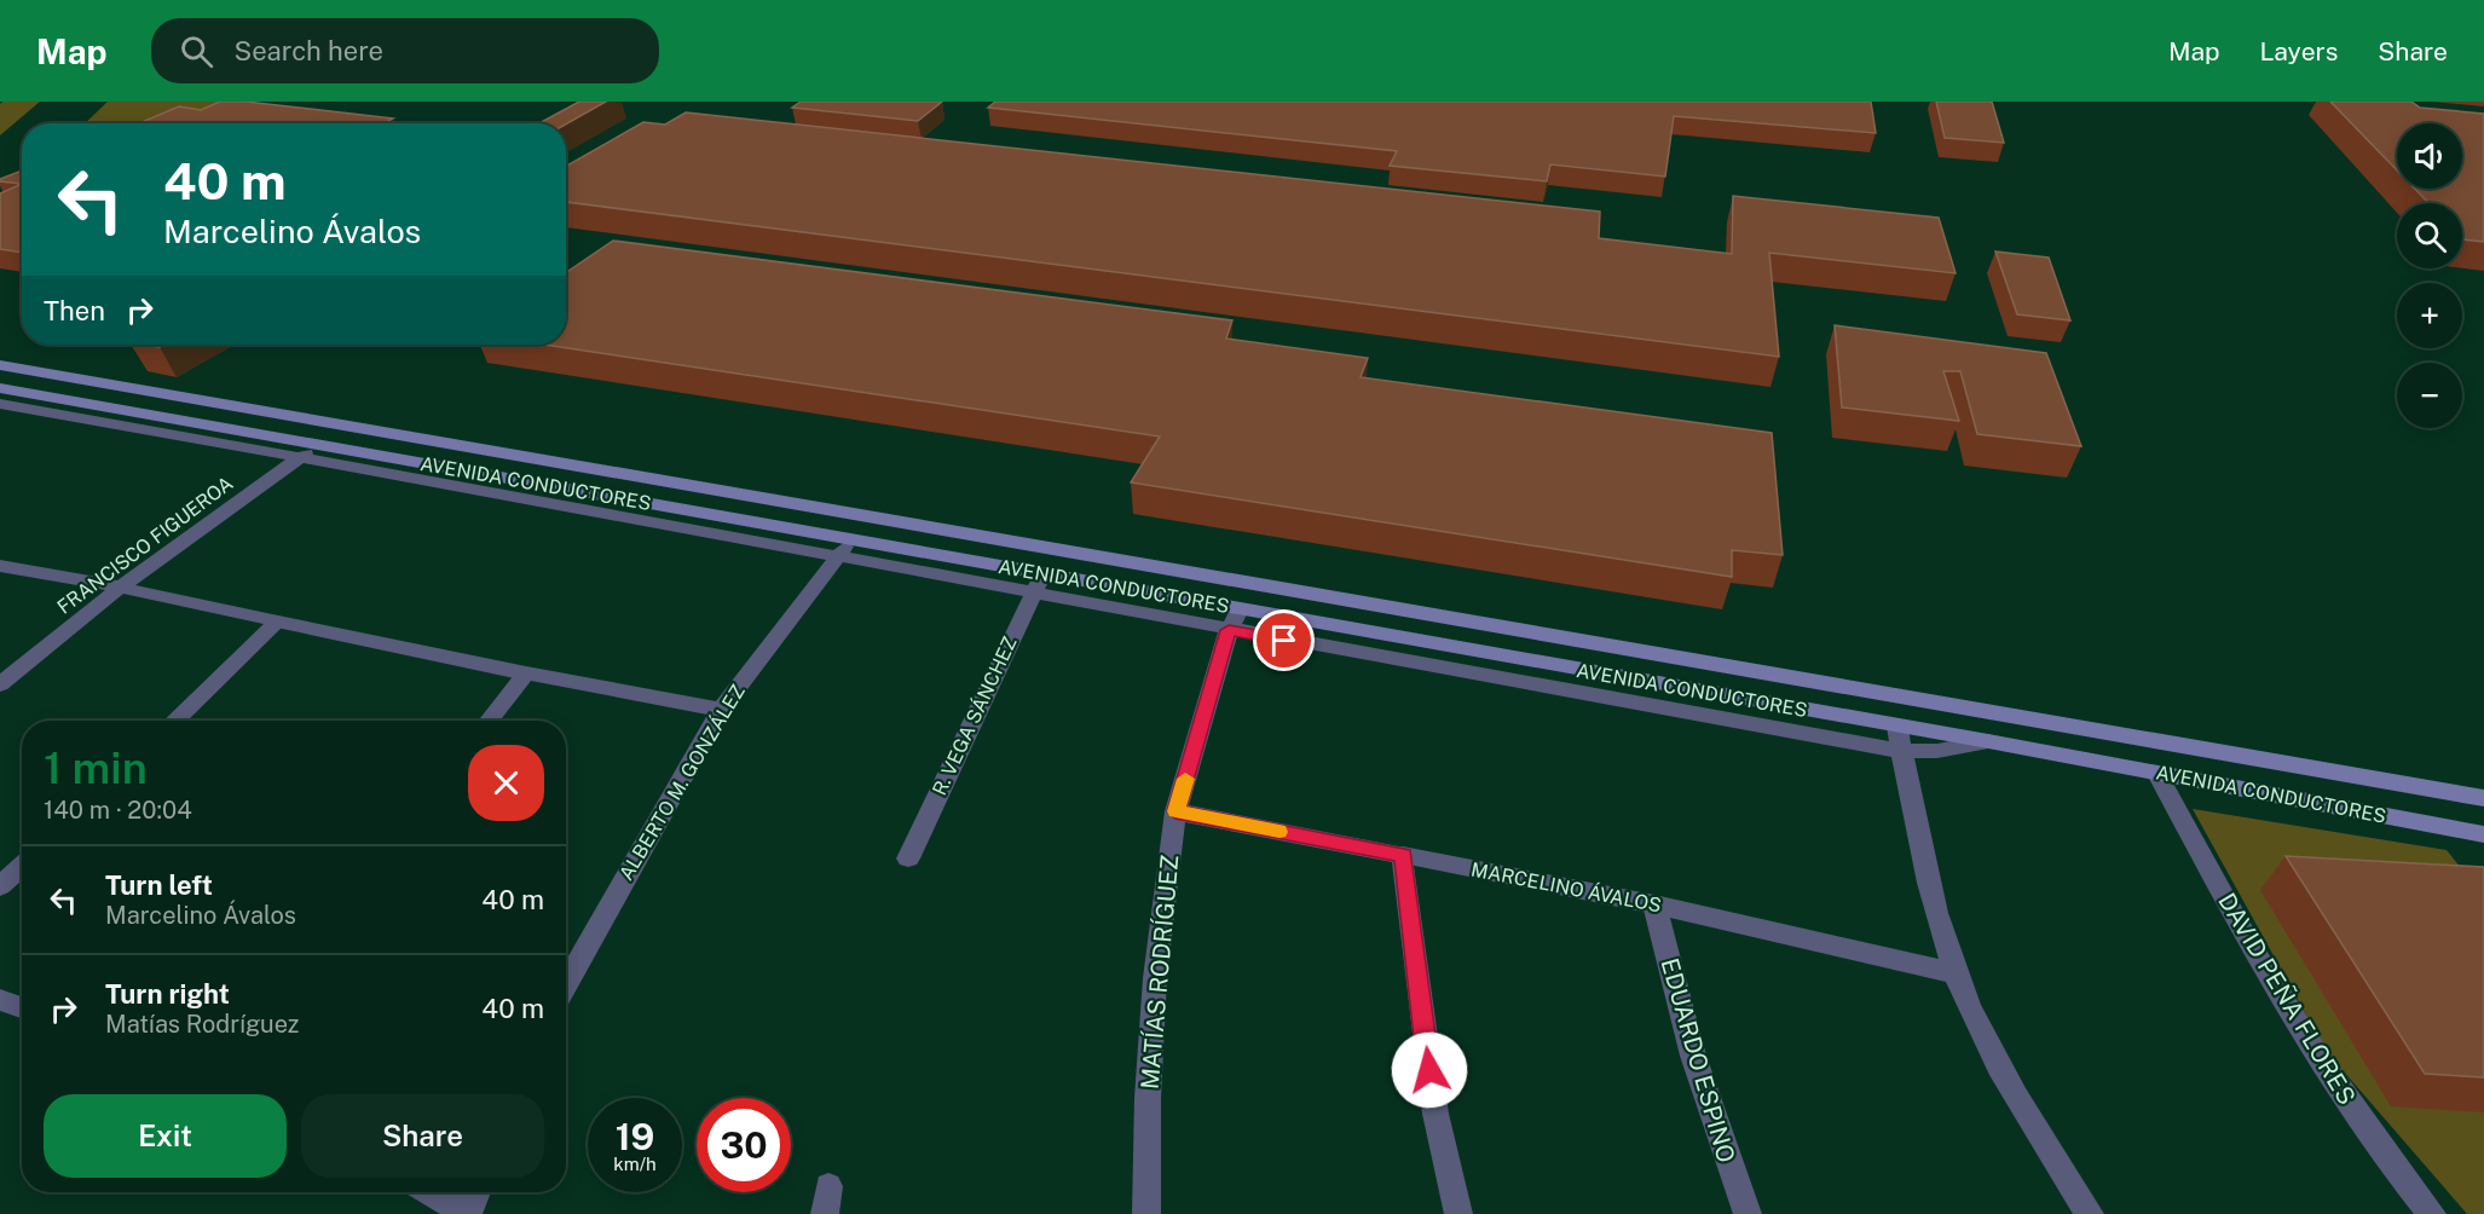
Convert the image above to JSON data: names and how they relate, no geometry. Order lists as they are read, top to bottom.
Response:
{
  "streets": {
    "main road": ["AVENIDA CONDUCTORES"],
    "street": [
      "FRANCISCO FIGUEROA",
      "R. VEGA SÁNCHEZ",
      "ALBERTO M. GONZÁLEZ",
      "MARCELINO ÁVALOS",
      "MATÍAS RODRÍGUEZ",
      "DAVID PEÑA FLORES",
      "EDUARDO ESPINO"
    ]
  },
  "crossings": [
    ["AVENIDA CONDUCTORES", "FRANCISCO FIGUEROA"],
    ["AVENIDA CONDUCTORES", "R. VEGA SÁNCHEZ"],
    ["AVENIDA CONDUCTORES", "ALBERTO M. GONZÁLEZ"],
    ["AVENIDA CONDUCTORES", "MATÍAS RODRÍGUEZ"],
    ["AVENIDA CONDUCTORES", "DAVID PEÑA FLORES"],
    ["MARCELINO ÁVALOS", "MATÍAS RODRÍGUEZ"],
    ["MARCELINO ÁVALOS", "EDUARDO ESPINO"]
  ],
  "page": {
    "header": "Map",
    "search": "Search here",
    "nav": ["Map", "Layers", "Share"],
    "map_buttons": ["+", "−"],
    "turn": ["40 m", "Marcelino Ávalos"],
    "then": "Then",
    "heading": ["1 min", "140 m · 20:04"],
    "list": [
      {
        "name": "Turn left",
        "note": "Marcelino Ávalos",
        "value": "40 m"
      },
      {
        "name": "Turn right",
        "note": "Matías Rodríguez",
        "value": "40 m"
      }
    ],
    "buttons": ["Exit", "Share"],
    "speed": "19 km/h",
    "limit": "30"
  }
}
